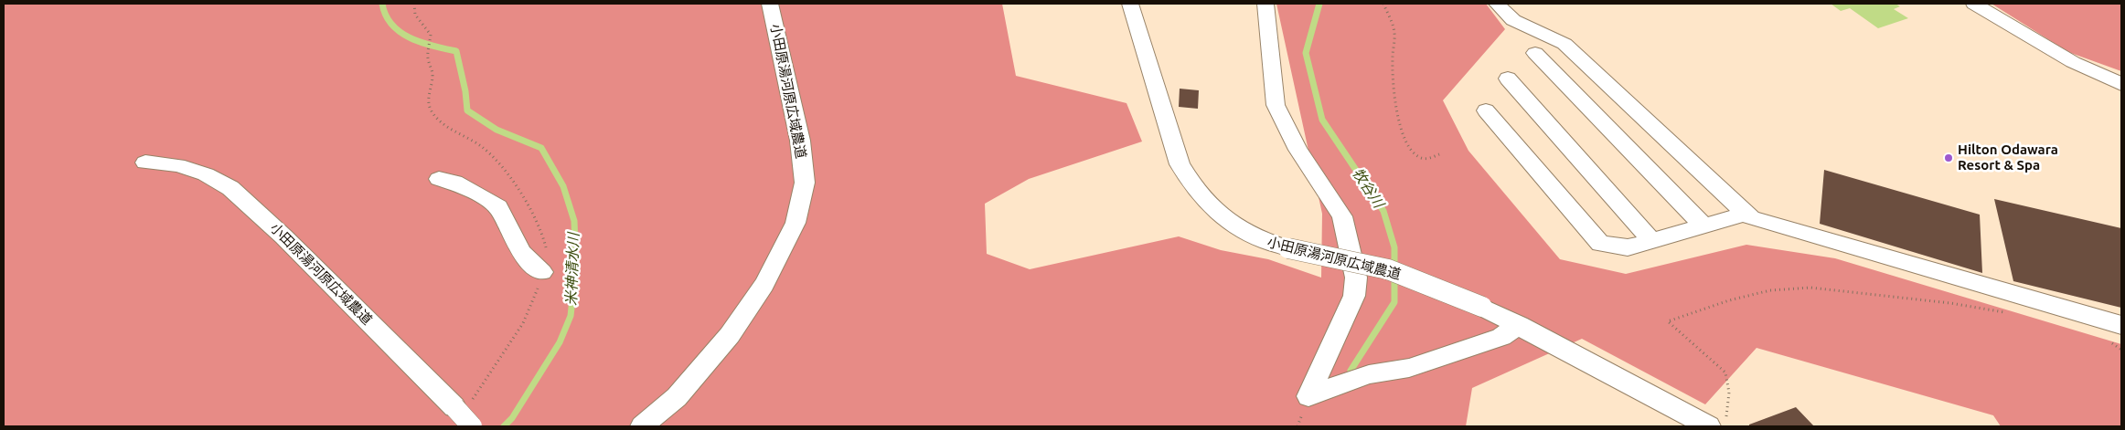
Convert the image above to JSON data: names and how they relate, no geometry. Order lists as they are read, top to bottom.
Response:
{
  "streets": {
    "street": ["小田原湯河原広域農道"]
  },
  "water": ["牧谷川", "米神清水川"],
  "places": ["Hilton Odawara Resort & Spa"]
}
